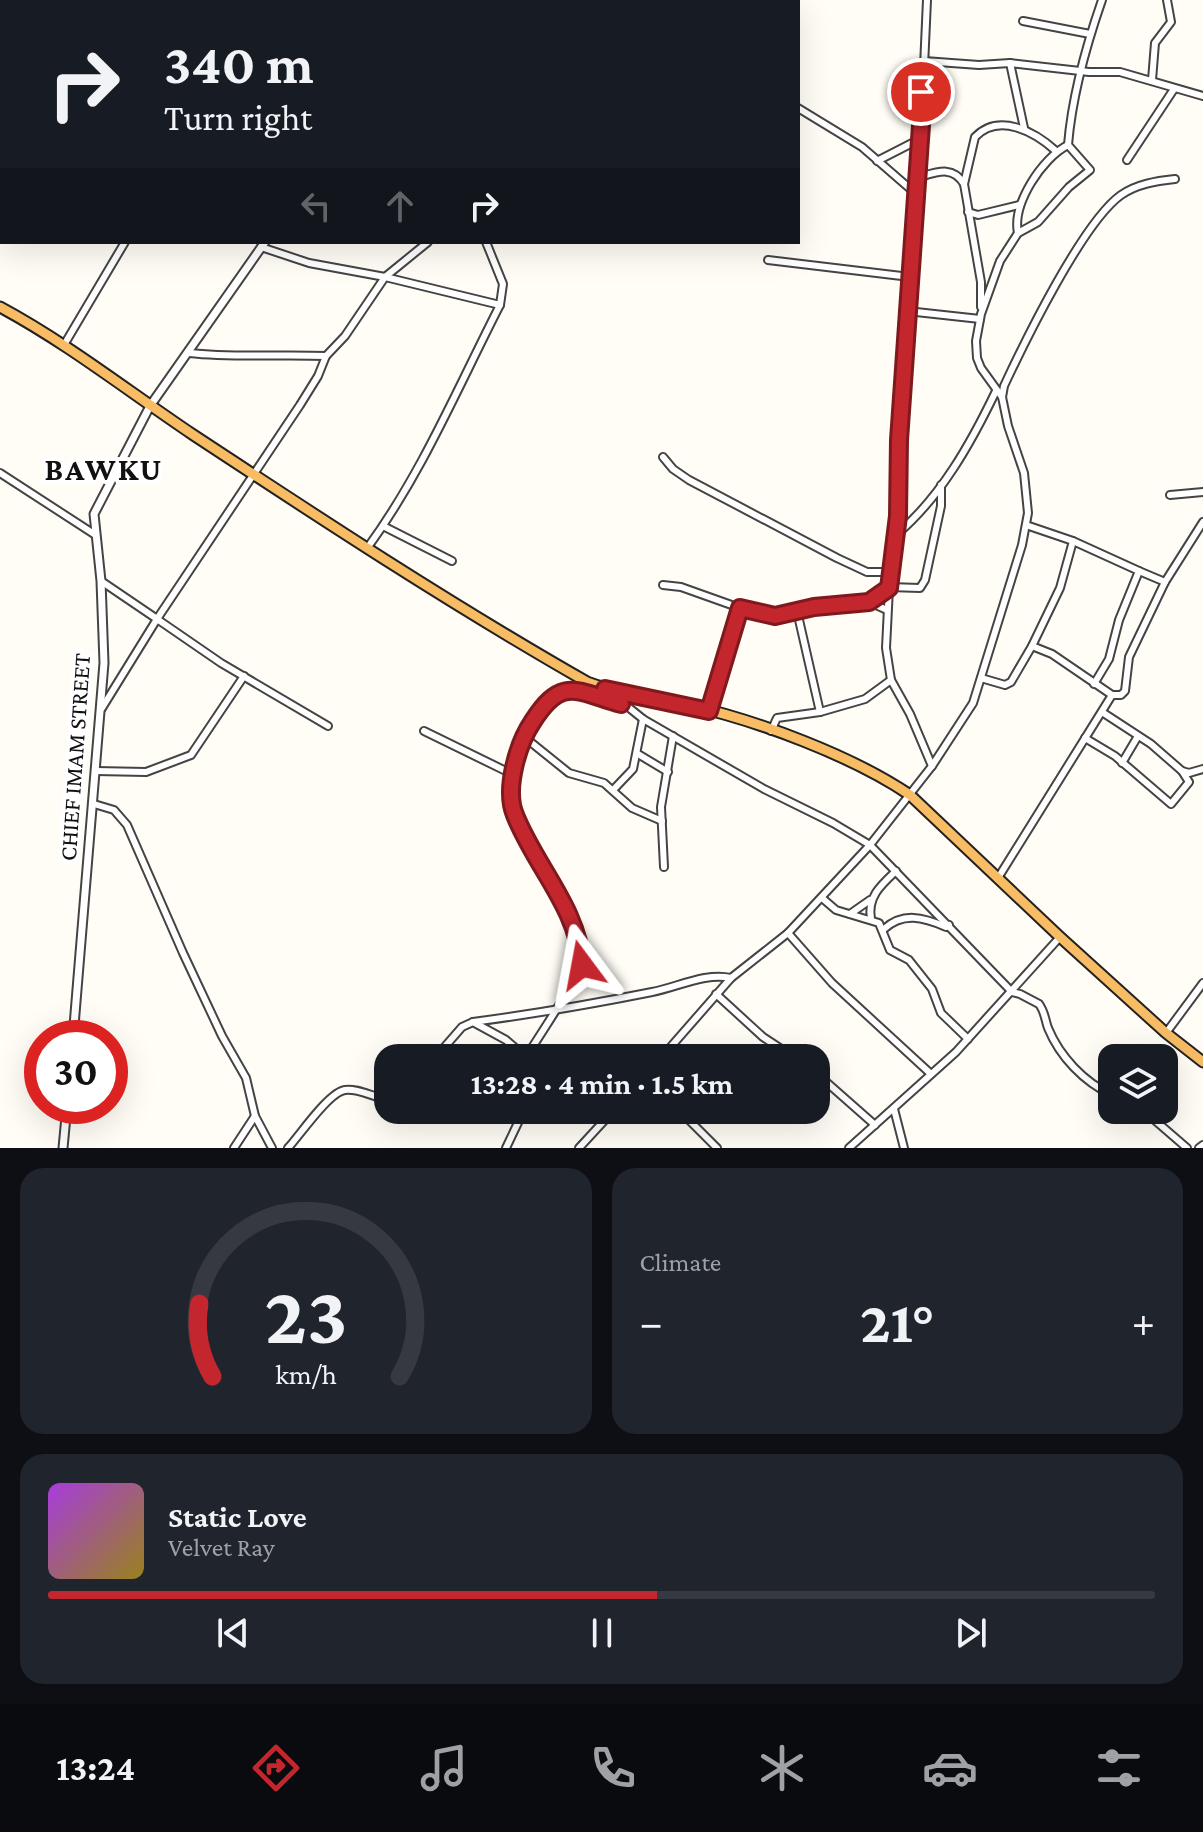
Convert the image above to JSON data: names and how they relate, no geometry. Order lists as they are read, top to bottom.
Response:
{
  "streets": {
    "street": ["CHIEF IMAM STREET"]
  },
  "districts": ["BAWKU"],
  "page": {
    "turn": ["340 m", "Turn right"],
    "limit": "30",
    "trip": "13:28 · 4 min · 1.5 km",
    "tile": "Climate",
    "heat": ["−", "21°", "+"],
    "song": ["Static Love", "Velvet Ray"],
    "tabs": "13:24",
    "gauge": ["23", "km/h"]
  }
}
